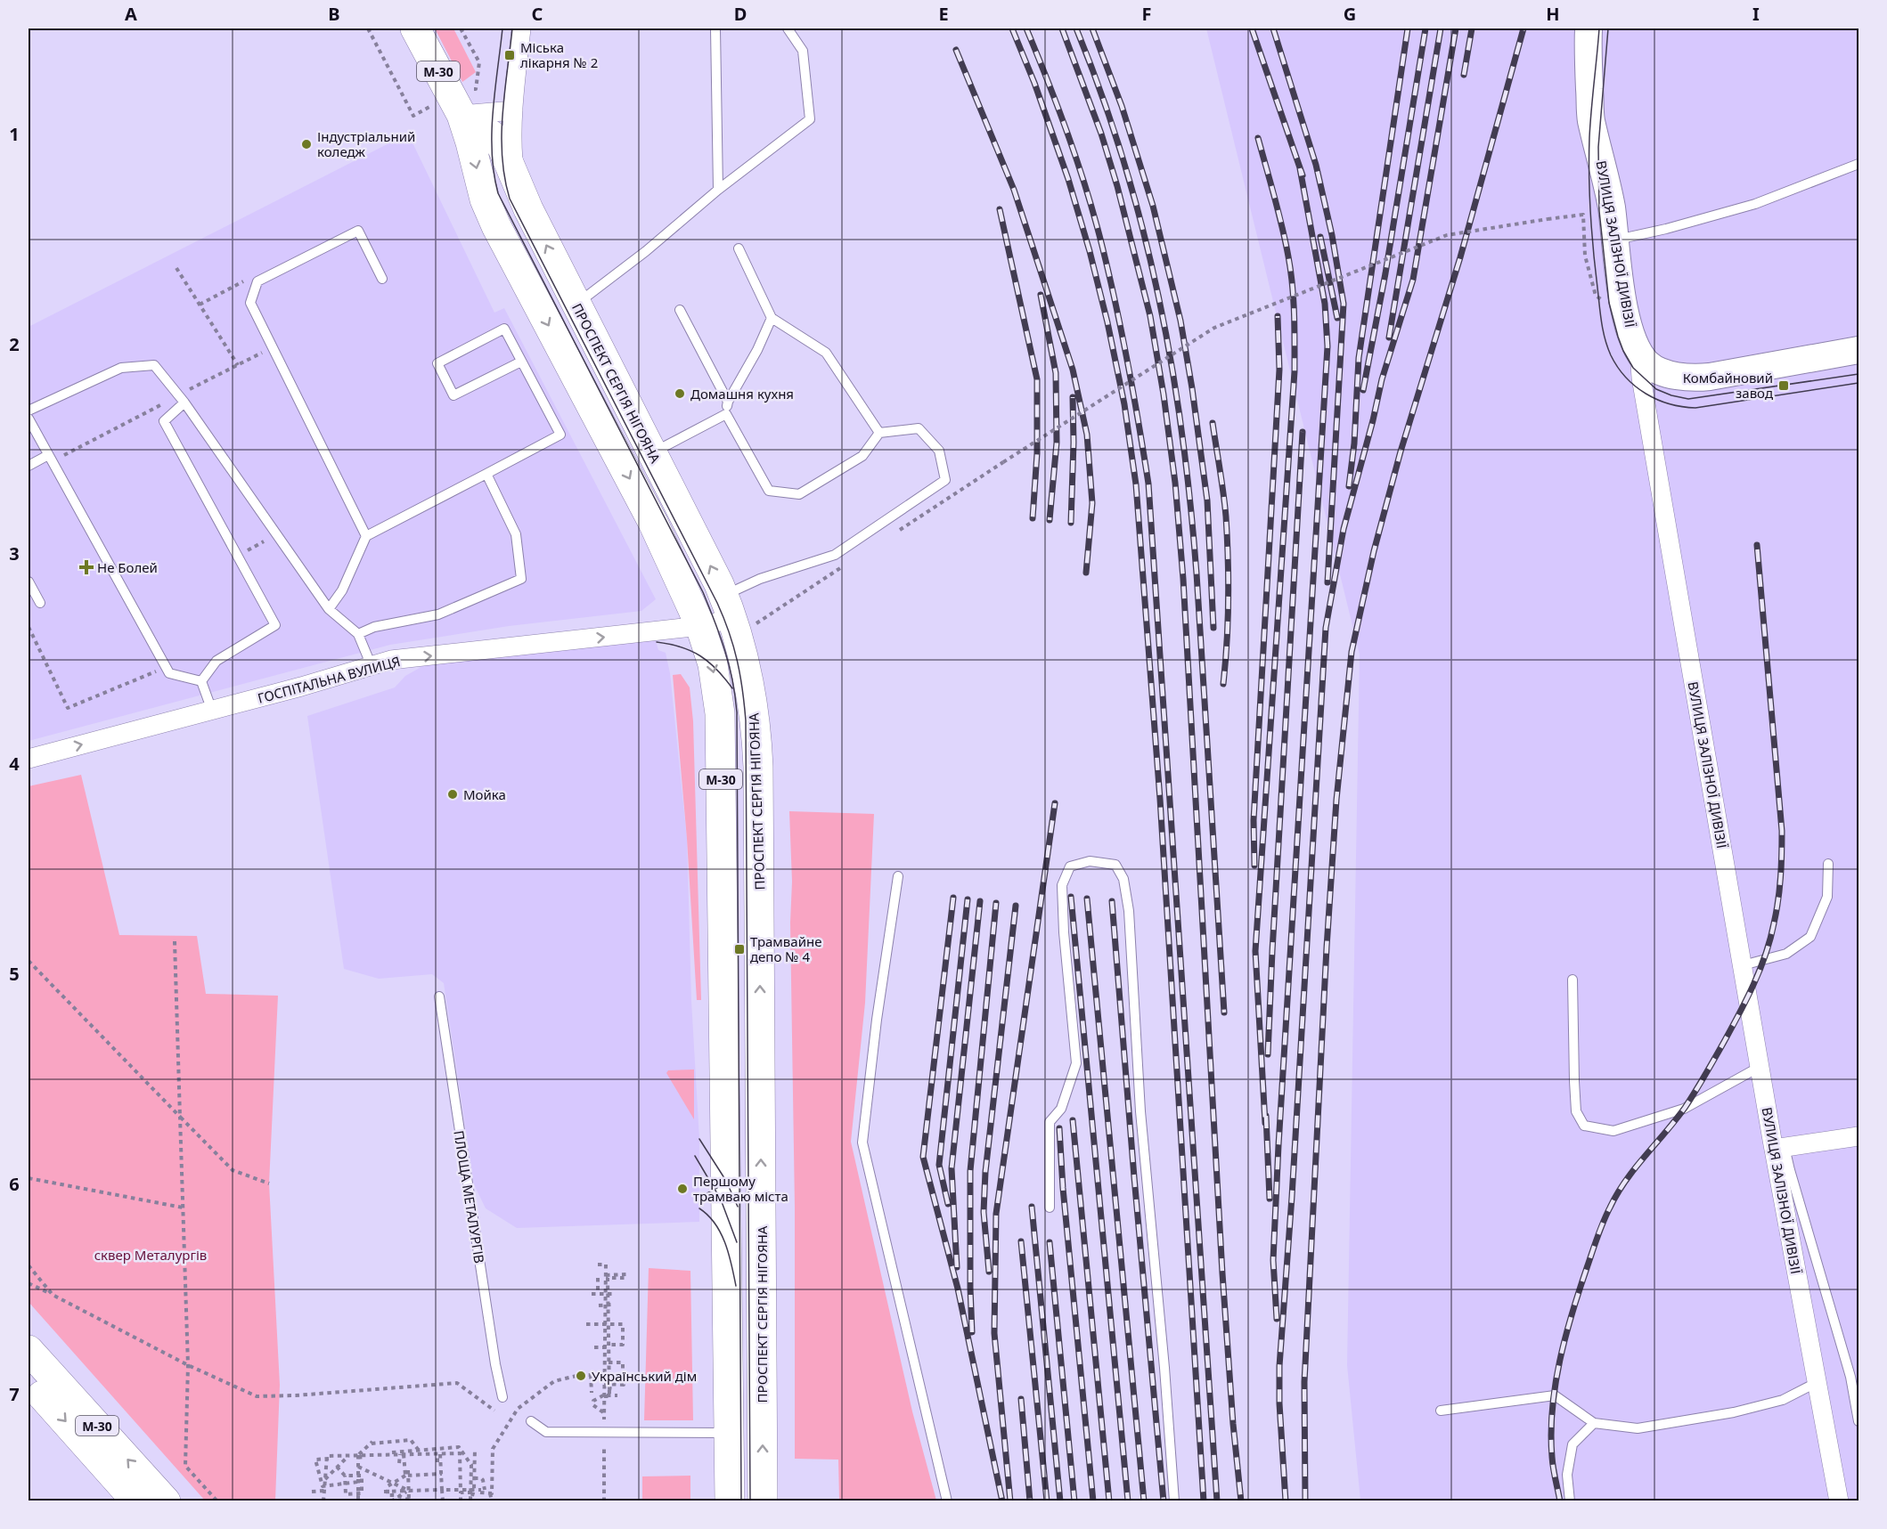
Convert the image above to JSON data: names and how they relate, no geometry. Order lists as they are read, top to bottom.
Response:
{
  "streets": {
    "highway": ["М-30", "ПРОСПЕКТ СЕРГІЯ НІГОЯНА"],
    "street": ["ВУЛИЦЯ ЗАЛІЗНОЇ ДИВІЗІЇ", "ГОСПІТАЛЬНА ВУЛИЦЯ"],
    "lane": ["ПЛОЩА МЕТАЛУРГІВ"]
  },
  "crossings": [
    ["ПРОСПЕКТ СЕРГІЯ НІГОЯНА", "ГОСПІТАЛЬНА ВУЛИЦЯ"]
  ],
  "one_way": ["ГОСПІТАЛЬНА ВУЛИЦЯ"],
  "parks": ["сквер Металургів"],
  "places": {
    "transit": ["Міська лікарня № 2", "Комбайновий завод", "Трамвайне депо № 4"],
    "other": [
      "Індустріальний коледж",
      "Домашня кухня",
      "Мойка",
      "Першому трамваю міста",
      "Український дім"
    ],
    "health": ["Не Болей"]
  },
  "grid": {
    "columns": [
      "A",
      "B",
      "C",
      "D",
      "E",
      "F",
      "G",
      "H",
      "I"
    ],
    "rows": [
      "1",
      "2",
      "3",
      "4",
      "5",
      "6",
      "7"
    ]
  }
}
